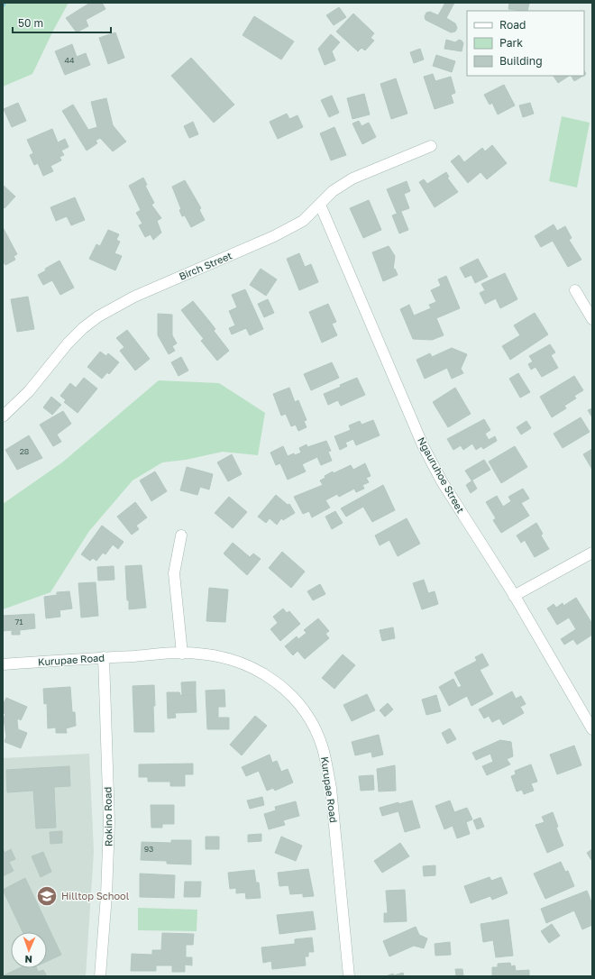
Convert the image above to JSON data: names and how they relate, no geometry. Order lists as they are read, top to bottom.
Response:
{
  "streets": {
    "street": [
      "Birch Street",
      "Ngauruhoe Street",
      "Kurupae Road",
      "Rokino Road"
    ]
  },
  "crossings": [
    ["Birch Street", "Ngauruhoe Street"],
    ["Kurupae Road", "Rokino Road"]
  ],
  "places": {
    "school or university": ["Hilltop School"]
  },
  "house_numbers": [
    "44",
    "28",
    "71",
    "93"
  ],
  "legend": ["Road", "Park", "Building"],
  "scale_bar": "50 m",
  "north": "bottom"
}
